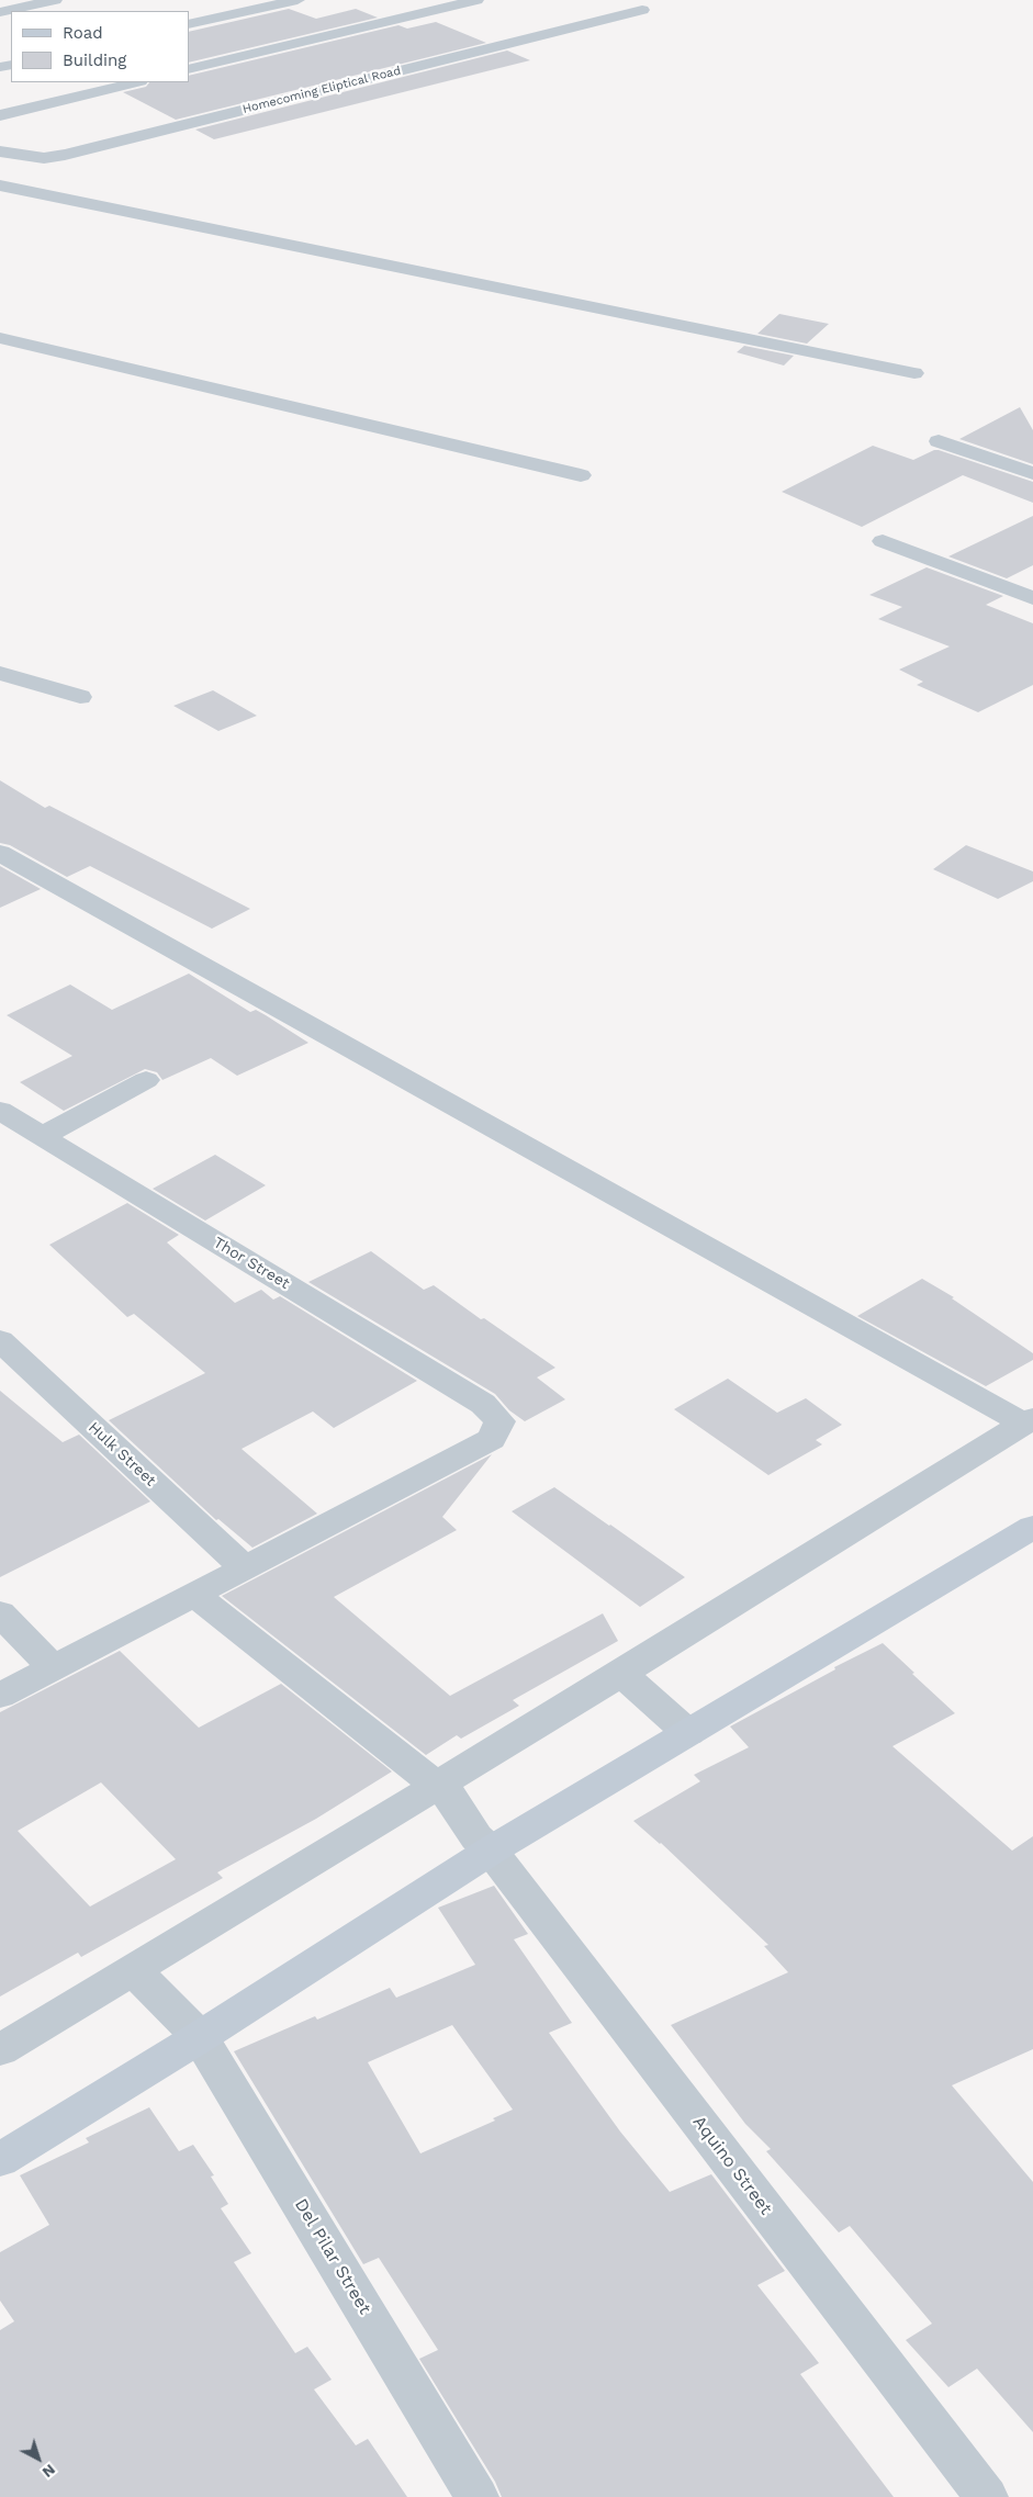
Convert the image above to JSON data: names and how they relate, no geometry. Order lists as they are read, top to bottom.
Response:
{
  "streets": {
    "street": [
      "Homecoming Eliptical Road",
      "Thor Street",
      "Hulk Street",
      "Aquino Street",
      "Del Pilar Street"
    ]
  },
  "crossings": [
    ["Thor Street", "Hulk Street"]
  ],
  "legend": ["Road", "Building"],
  "north": "bottom right"
}
